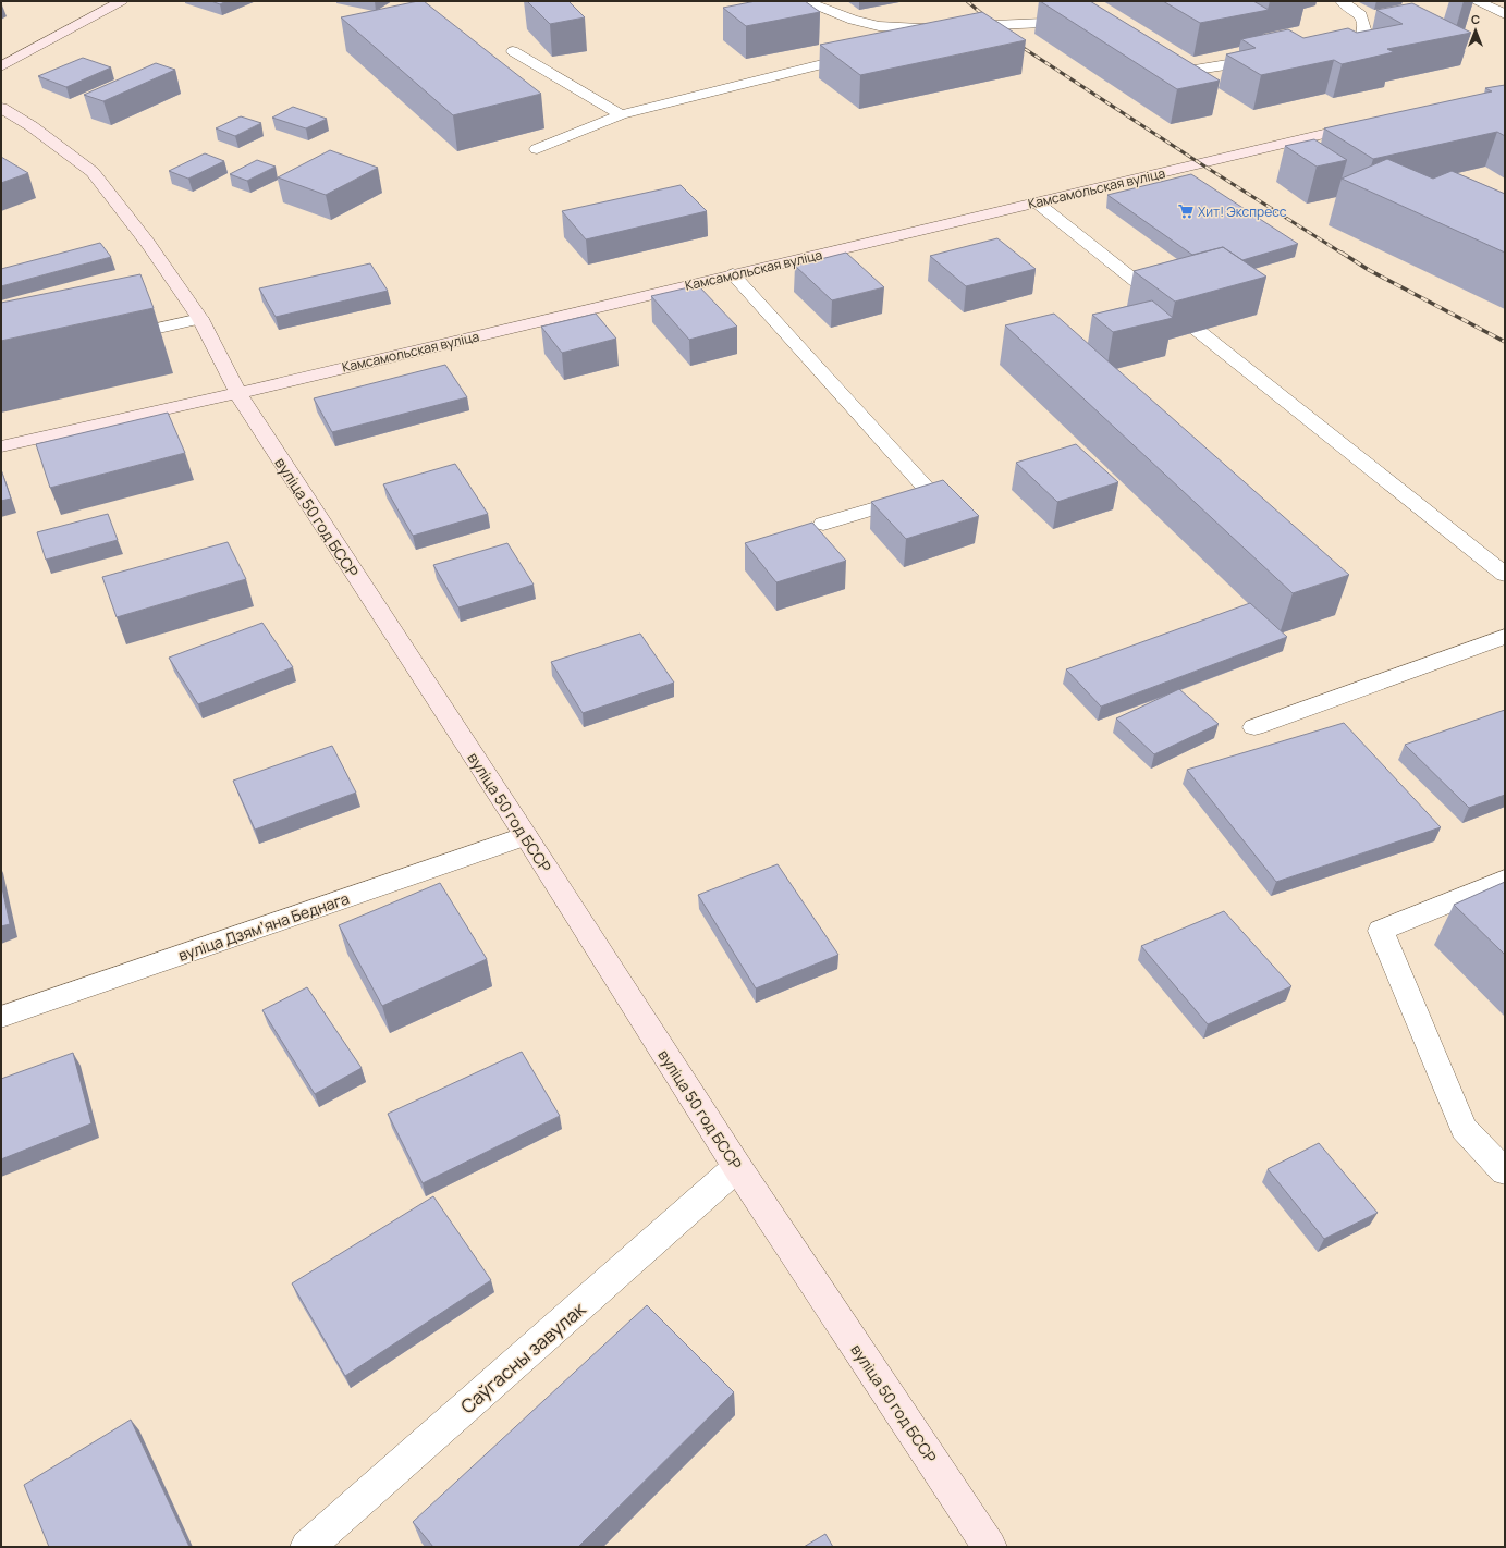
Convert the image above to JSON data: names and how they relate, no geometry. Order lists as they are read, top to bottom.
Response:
{
  "streets": {
    "main road": ["Камсамольская вуліца", "вуліца 50 год БССР"],
    "street": ["вуліца Дзямʼяна Беднага", "Саўгасны завулак"]
  },
  "crossings": [
    ["Камсамольская вуліца", "вуліца 50 год БССР"],
    ["вуліца 50 год БССР", "вуліца Дзямʼяна Беднага"],
    ["вуліца 50 год БССР", "Саўгасны завулак"]
  ],
  "places": {
    "supermarket": ["Хит! Экспресс"]
  },
  "north": "top"
}
